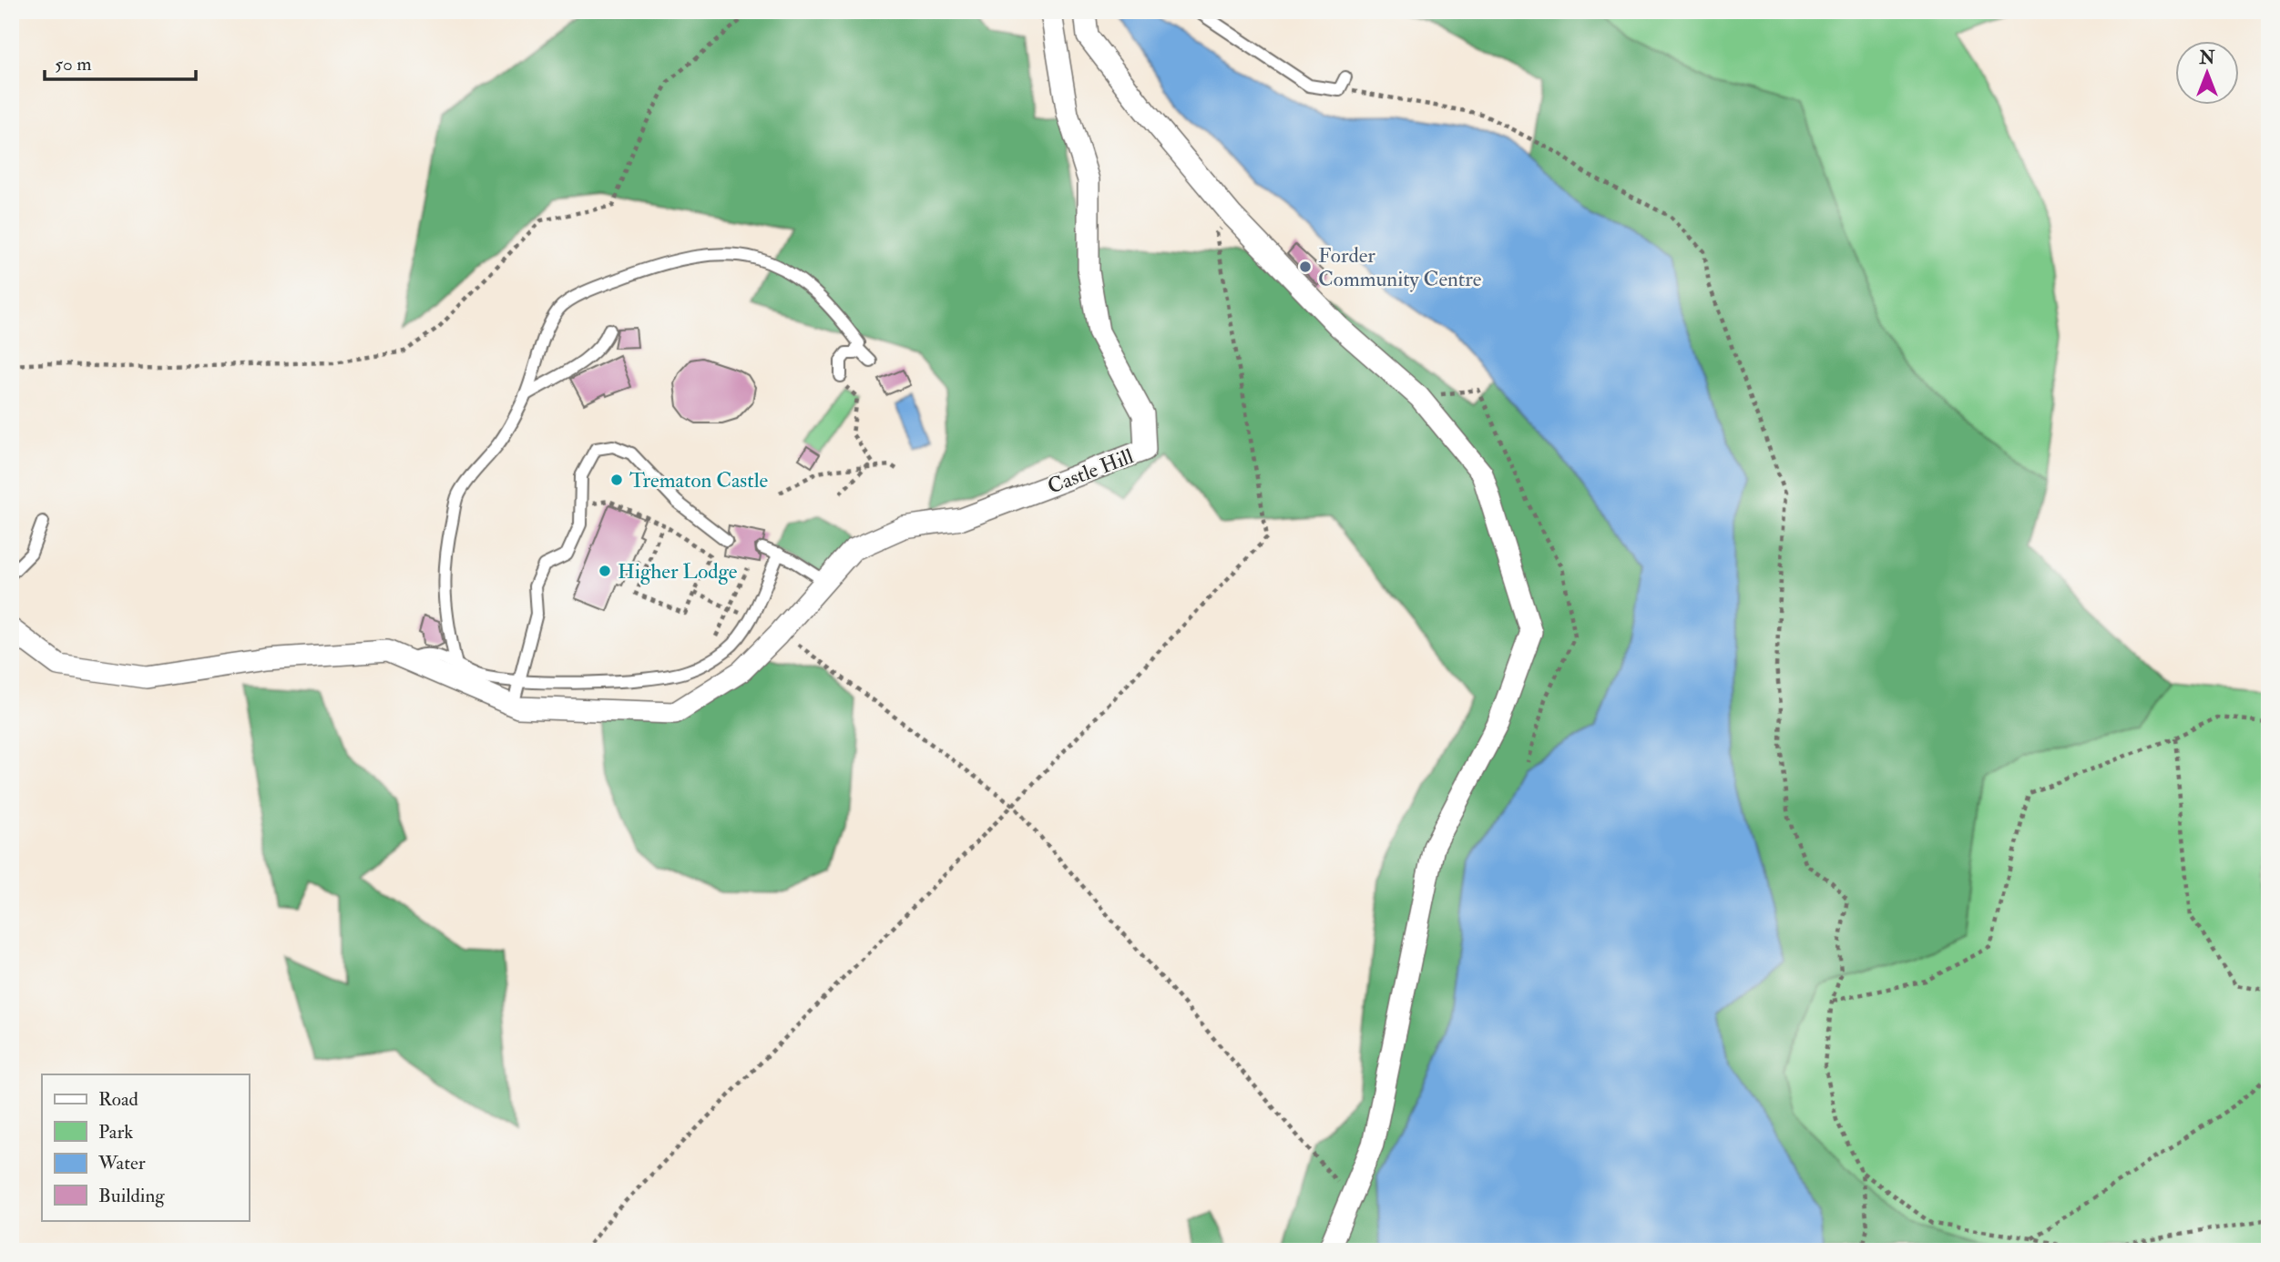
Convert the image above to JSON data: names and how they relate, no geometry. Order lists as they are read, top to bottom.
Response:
{
  "streets": {
    "street": ["Castle Hill"]
  },
  "places": ["Forder Community Centre", "Trematon Castle", "Higher Lodge"],
  "legend": [
    "Road",
    "Park",
    "Water",
    "Building"
  ],
  "scale_bar": "50 m",
  "north": "top"
}
